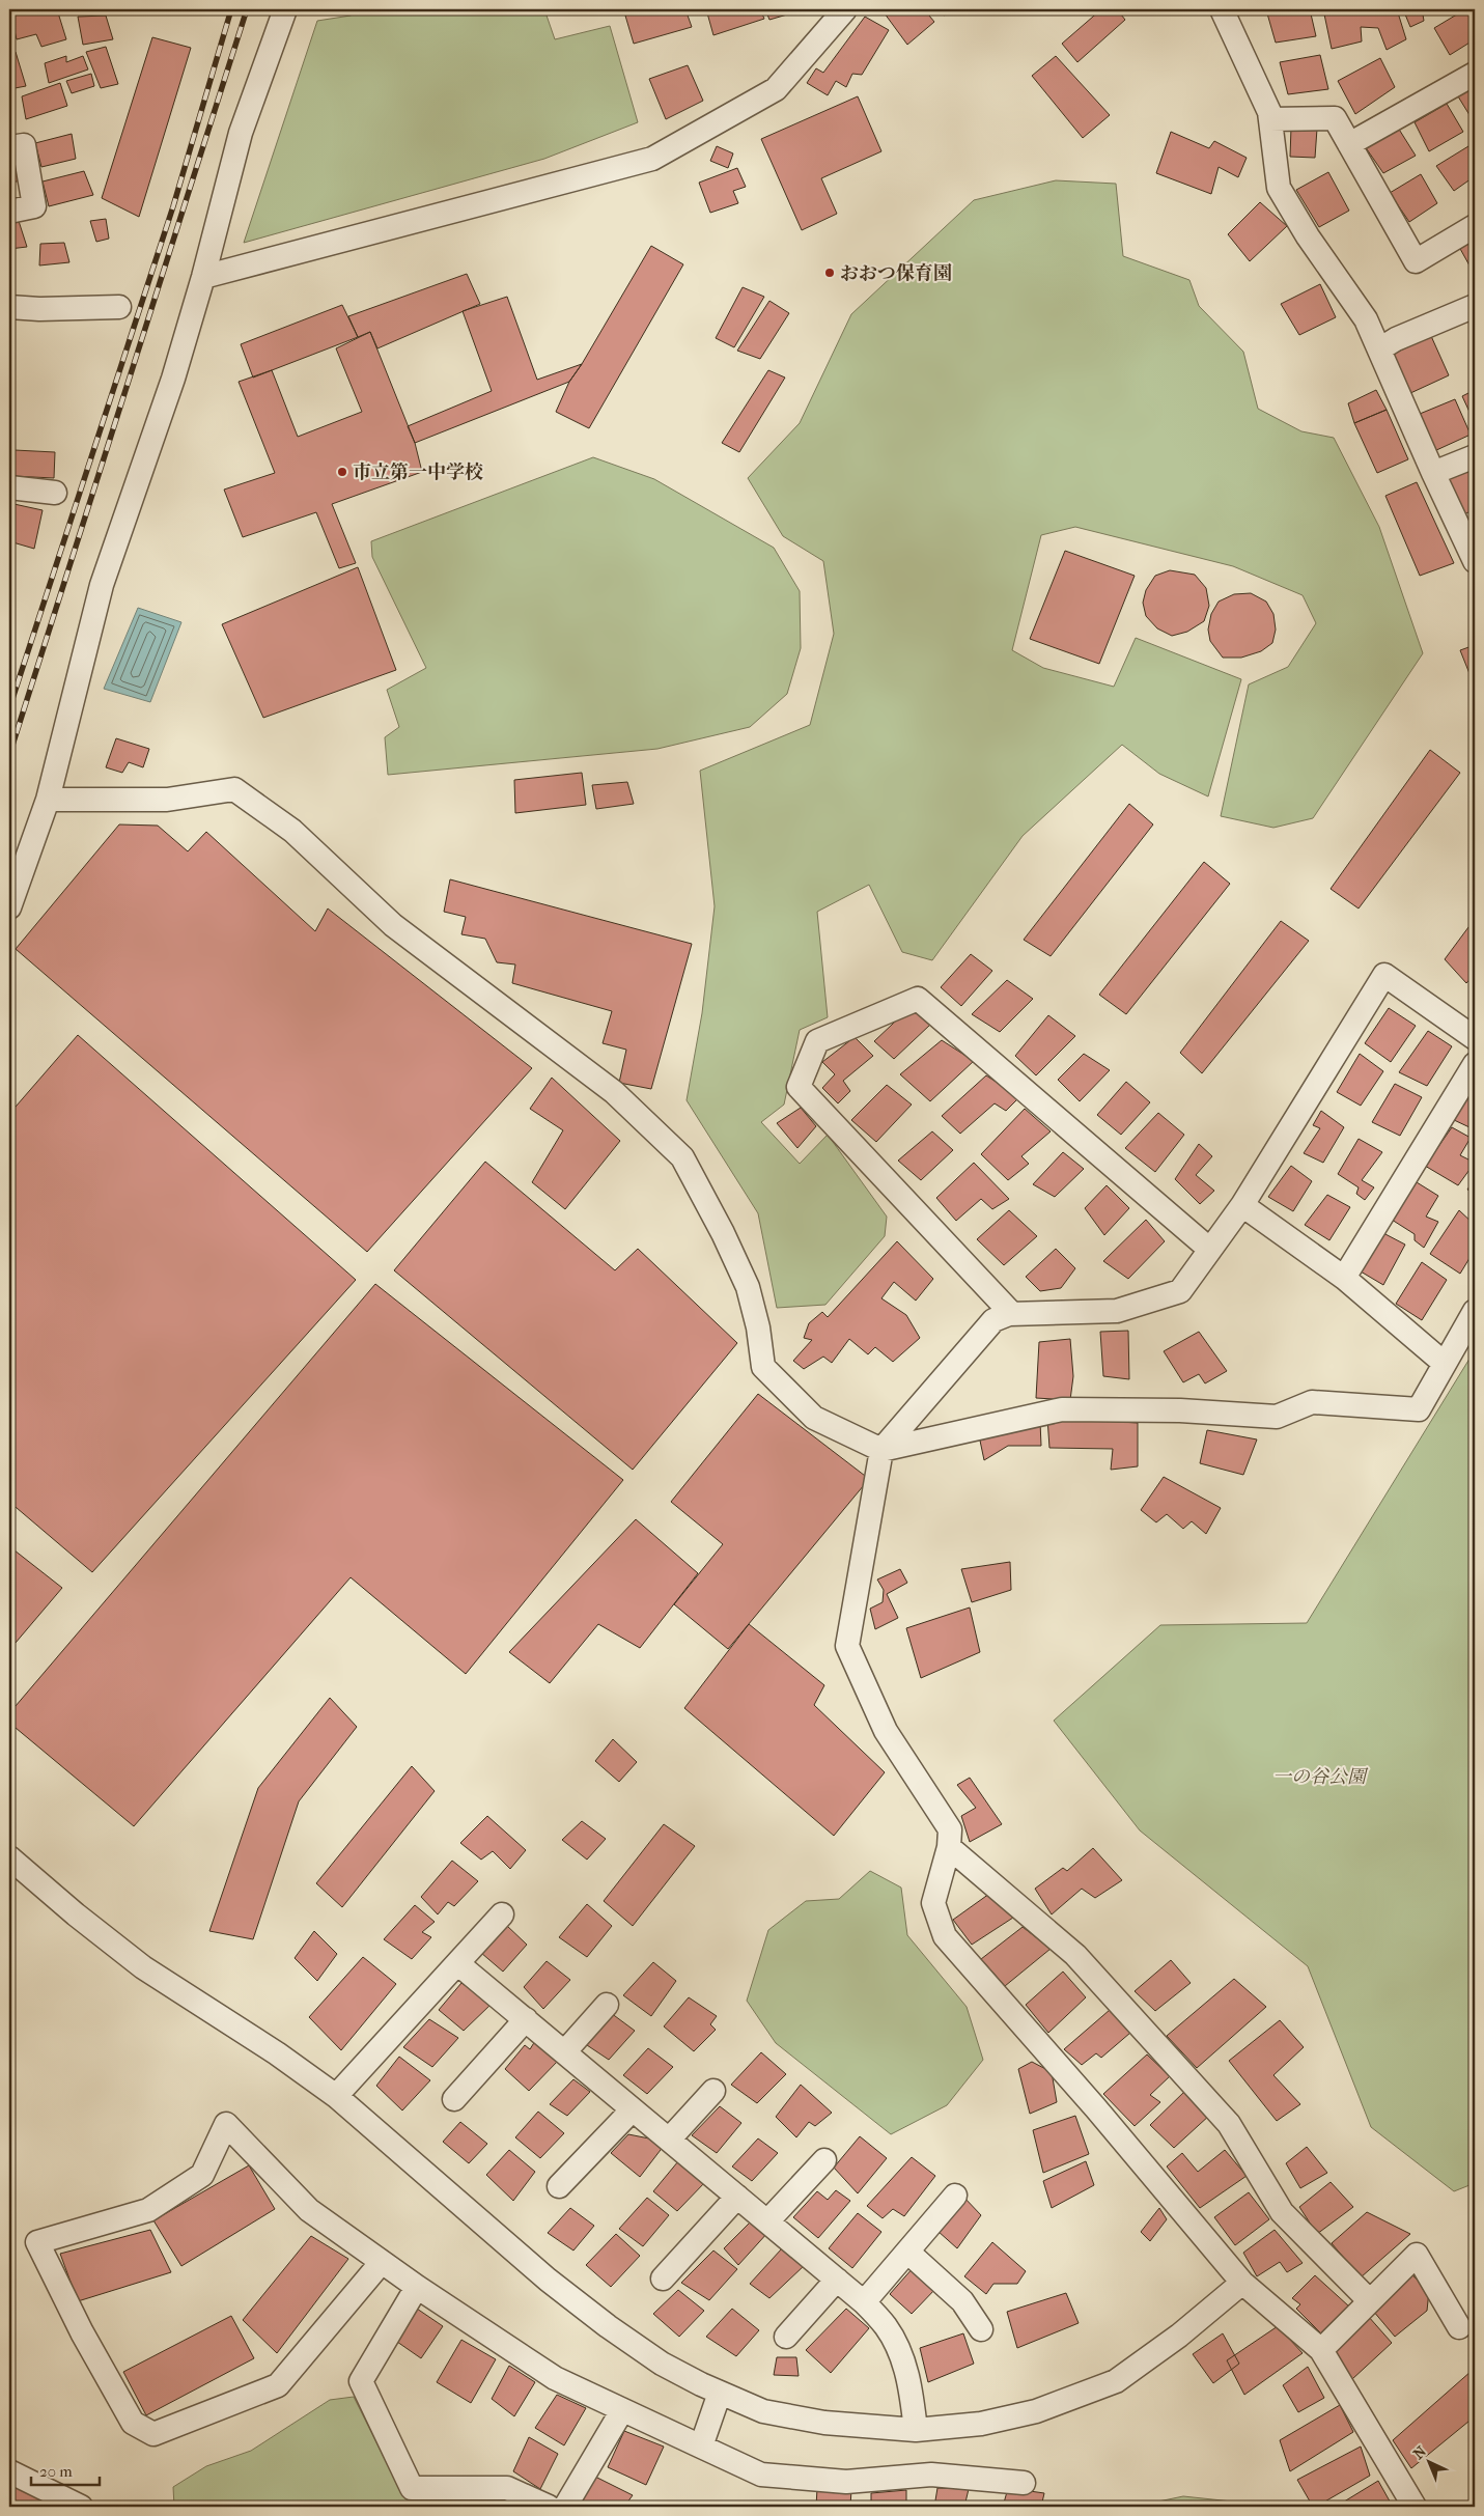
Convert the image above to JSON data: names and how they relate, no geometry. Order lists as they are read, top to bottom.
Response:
{
  "parks": ["一の谷公園"],
  "places": ["おおつ保育園", "市立第一中学校"],
  "scale_bar": "20 m",
  "north": "top left"
}
